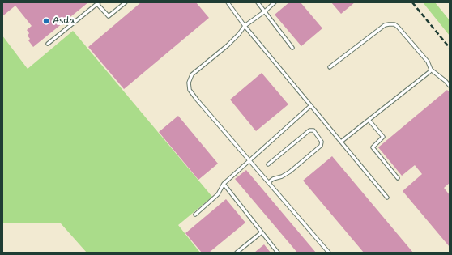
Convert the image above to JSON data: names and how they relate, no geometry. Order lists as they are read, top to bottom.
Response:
{
  "places": ["Asda"]
}
